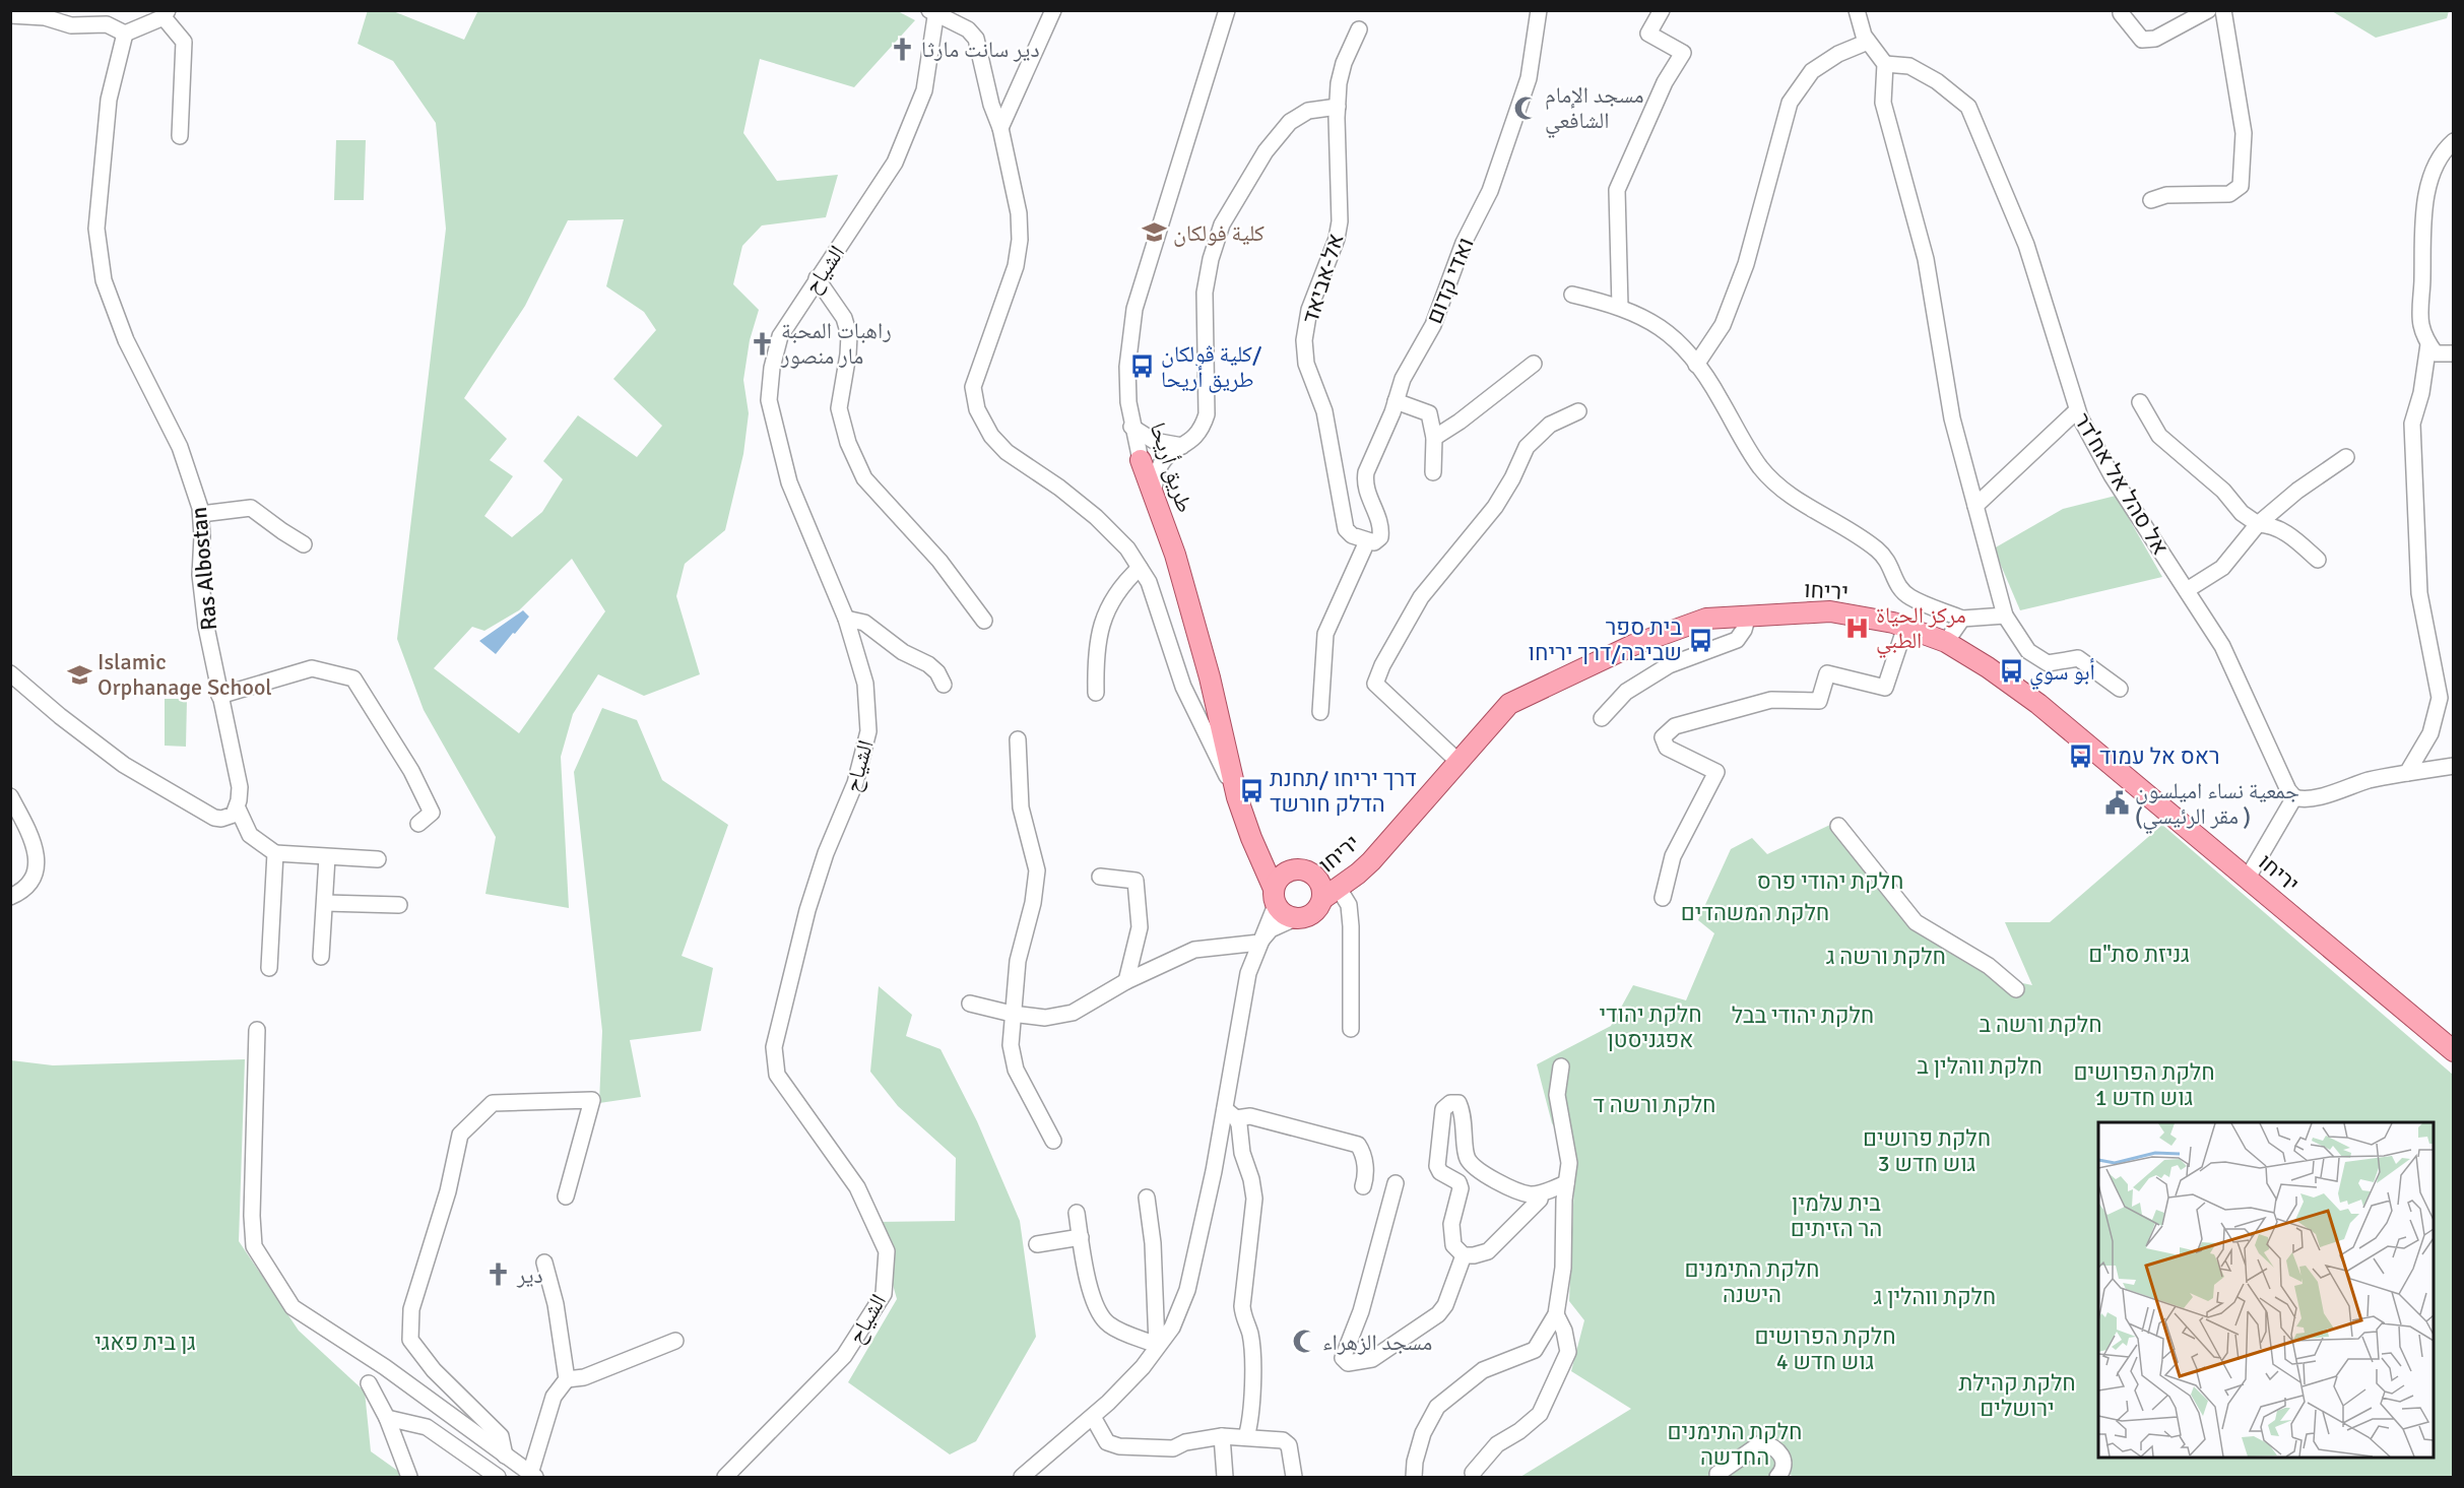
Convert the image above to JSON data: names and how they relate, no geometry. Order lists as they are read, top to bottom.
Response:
{
  "streets": {
    "main road": ["طريق أريحا", "יריחו"],
    "street": [
      "الشياح",
      "אל-אביאד",
      "ואדי קדום",
      "אל סהל אל אח'דר",
      "Ras Albostan"
    ]
  },
  "crossings": [
    ["אל-אביאד", "ואדי קדום"],
    ["طريق أريحا", "יריחו"]
  ],
  "parks": [
    "חלקת יהודי פרס",
    "חלקת המשהדים",
    "גניזת סת\"ם",
    "חלקת ורשה ג",
    "חלקת יהודי אפגניסטן",
    "חלקת יהודי בבל",
    "חלקת ורשה ב",
    "חלקת ווהלין ב",
    "חלקת הפרושים גוש חדש 1",
    "חלקת ורשה ד",
    "חלקת פרושים גוש חדש 3",
    "בית עלמין הר הזיתים",
    "חלקת התימנים הישנה",
    "חלקת ווהלין ג",
    "חלקת הפרושים גוש חדש 4",
    "גן בית פאגי",
    "חלקת קהילת ירושלים",
    "חלקת התימנים החדשה"
  ],
  "places": {
    "church": ["دير سانت مارثا", "راهبات المحبة مار منصور", "دير"],
    "mosque": ["مسجد الإمام الشافعي", "مسجد الزهراء"],
    "school or university": ["كلية فولكان", "Islamic Orphanage School"],
    "bus stop": [
      "كلية ڤولكان/ طريق أريحا",
      "בית ספר שביבה/דרך יריחו",
      "أبو سوي",
      "ראס אל עמוד",
      "דרך יריחו /תחנת הדלק חורשד"
    ],
    "hospital": ["مركز الحياة الطبي"],
    "public building": ["جمعية نساء اميلسون (مقر الرئيسي )"]
  }
}
